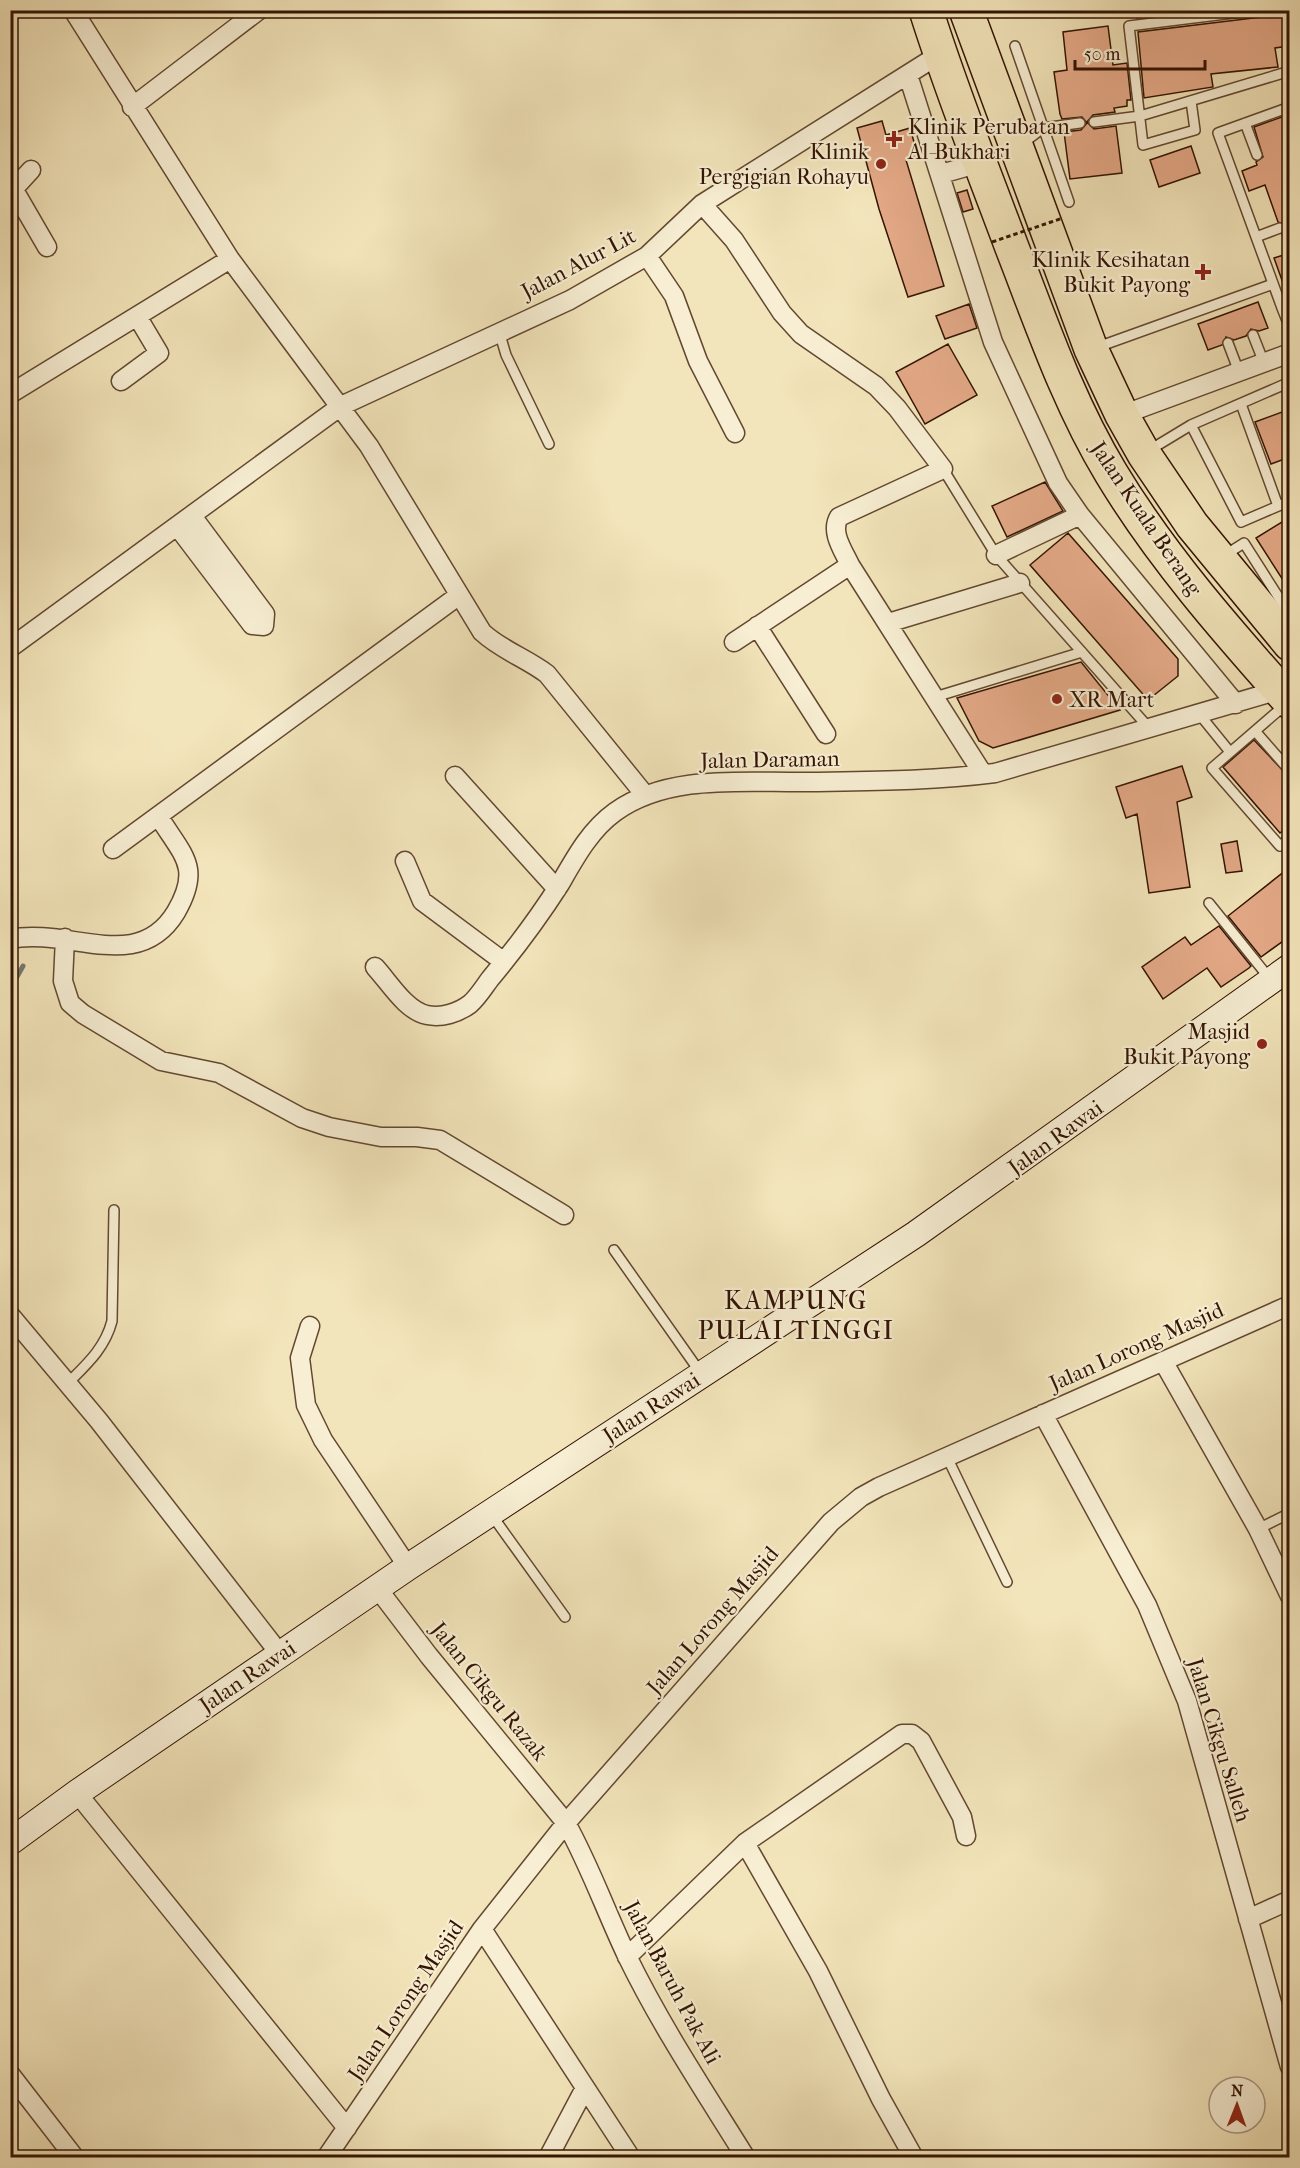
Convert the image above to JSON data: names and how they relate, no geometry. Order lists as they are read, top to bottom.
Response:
{
  "streets": {
    "highway": ["Jalan Kuala Berang"],
    "main road": ["Jalan Rawai"],
    "street": [
      "Jalan Alur Lit",
      "Jalan Daraman",
      "Jalan Lorong Masjid",
      "Jalan Cikgu Razak",
      "Jalan Cikgu Salleh",
      "Jalan Baruh Pak Ali"
    ]
  },
  "crossings": [
    ["Jalan Alur Lit", "Jalan Kuala Berang"],
    ["Jalan Kuala Berang", "Jalan Daraman"],
    ["Jalan Rawai", "Jalan Cikgu Razak"],
    ["Jalan Lorong Masjid", "Jalan Cikgu Razak"],
    ["Jalan Lorong Masjid", "Jalan Cikgu Salleh"],
    ["Jalan Lorong Masjid", "Jalan Baruh Pak Ali"],
    ["Jalan Cikgu Razak", "Jalan Baruh Pak Ali"]
  ],
  "districts": ["KAMPUNG PULAI TINGGI"],
  "places": {
    "health": ["Klinik Perubatan Al-Bukhari", "Klinik Kesihatan Bukit Payong"],
    "other": ["Klinik Pergigian Rohayu", "XR Mart", "Masjid Bukit Payong"]
  },
  "scale_bar": "50 m",
  "north": "top"
}
